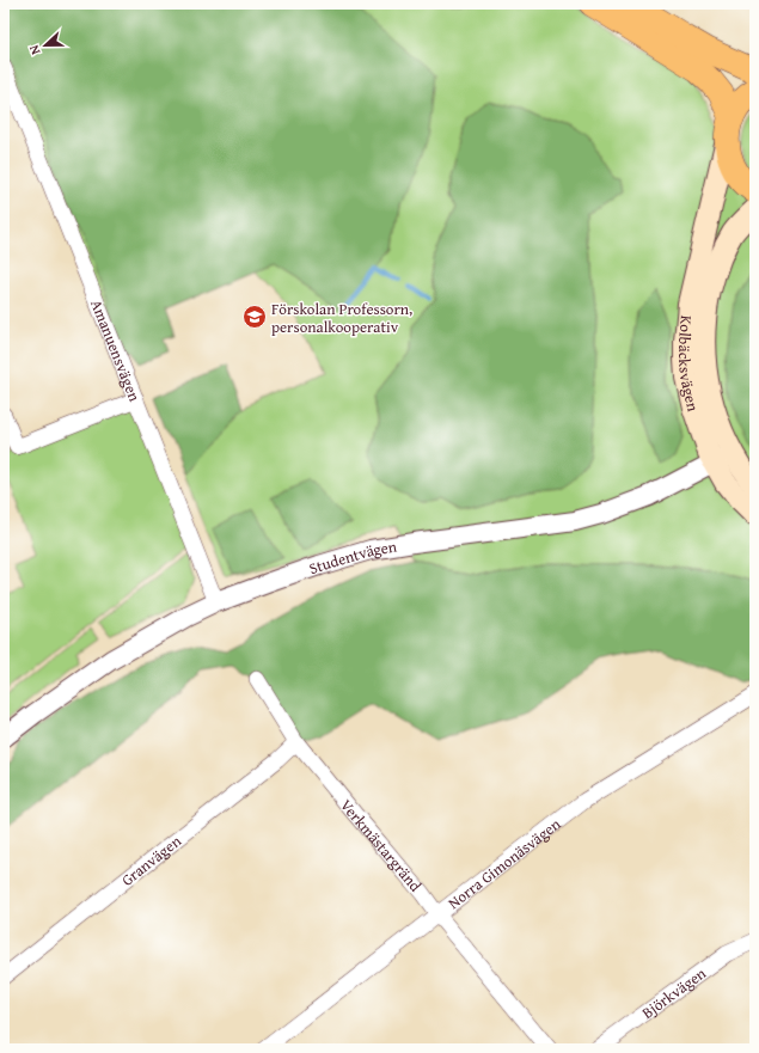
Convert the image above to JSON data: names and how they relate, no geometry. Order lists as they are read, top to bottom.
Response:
{
  "streets": {
    "main road": ["Kolbäcksvägen"],
    "street": [
      "Amanuensvägen",
      "Studentvägen",
      "Verkmästargränd",
      "Granvägen",
      "Norra Gimonäsvägen",
      "Björkvägen"
    ]
  },
  "crossings": [
    ["Amanuensvägen", "Studentvägen"],
    ["Kolbäcksvägen", "Studentvägen"],
    ["Verkmästargränd", "Granvägen"],
    ["Verkmästargränd", "Norra Gimonäsvägen"]
  ],
  "places": {
    "school or university": ["Förskolan Professorn, personalkooperativ"]
  },
  "north": "left"
}
